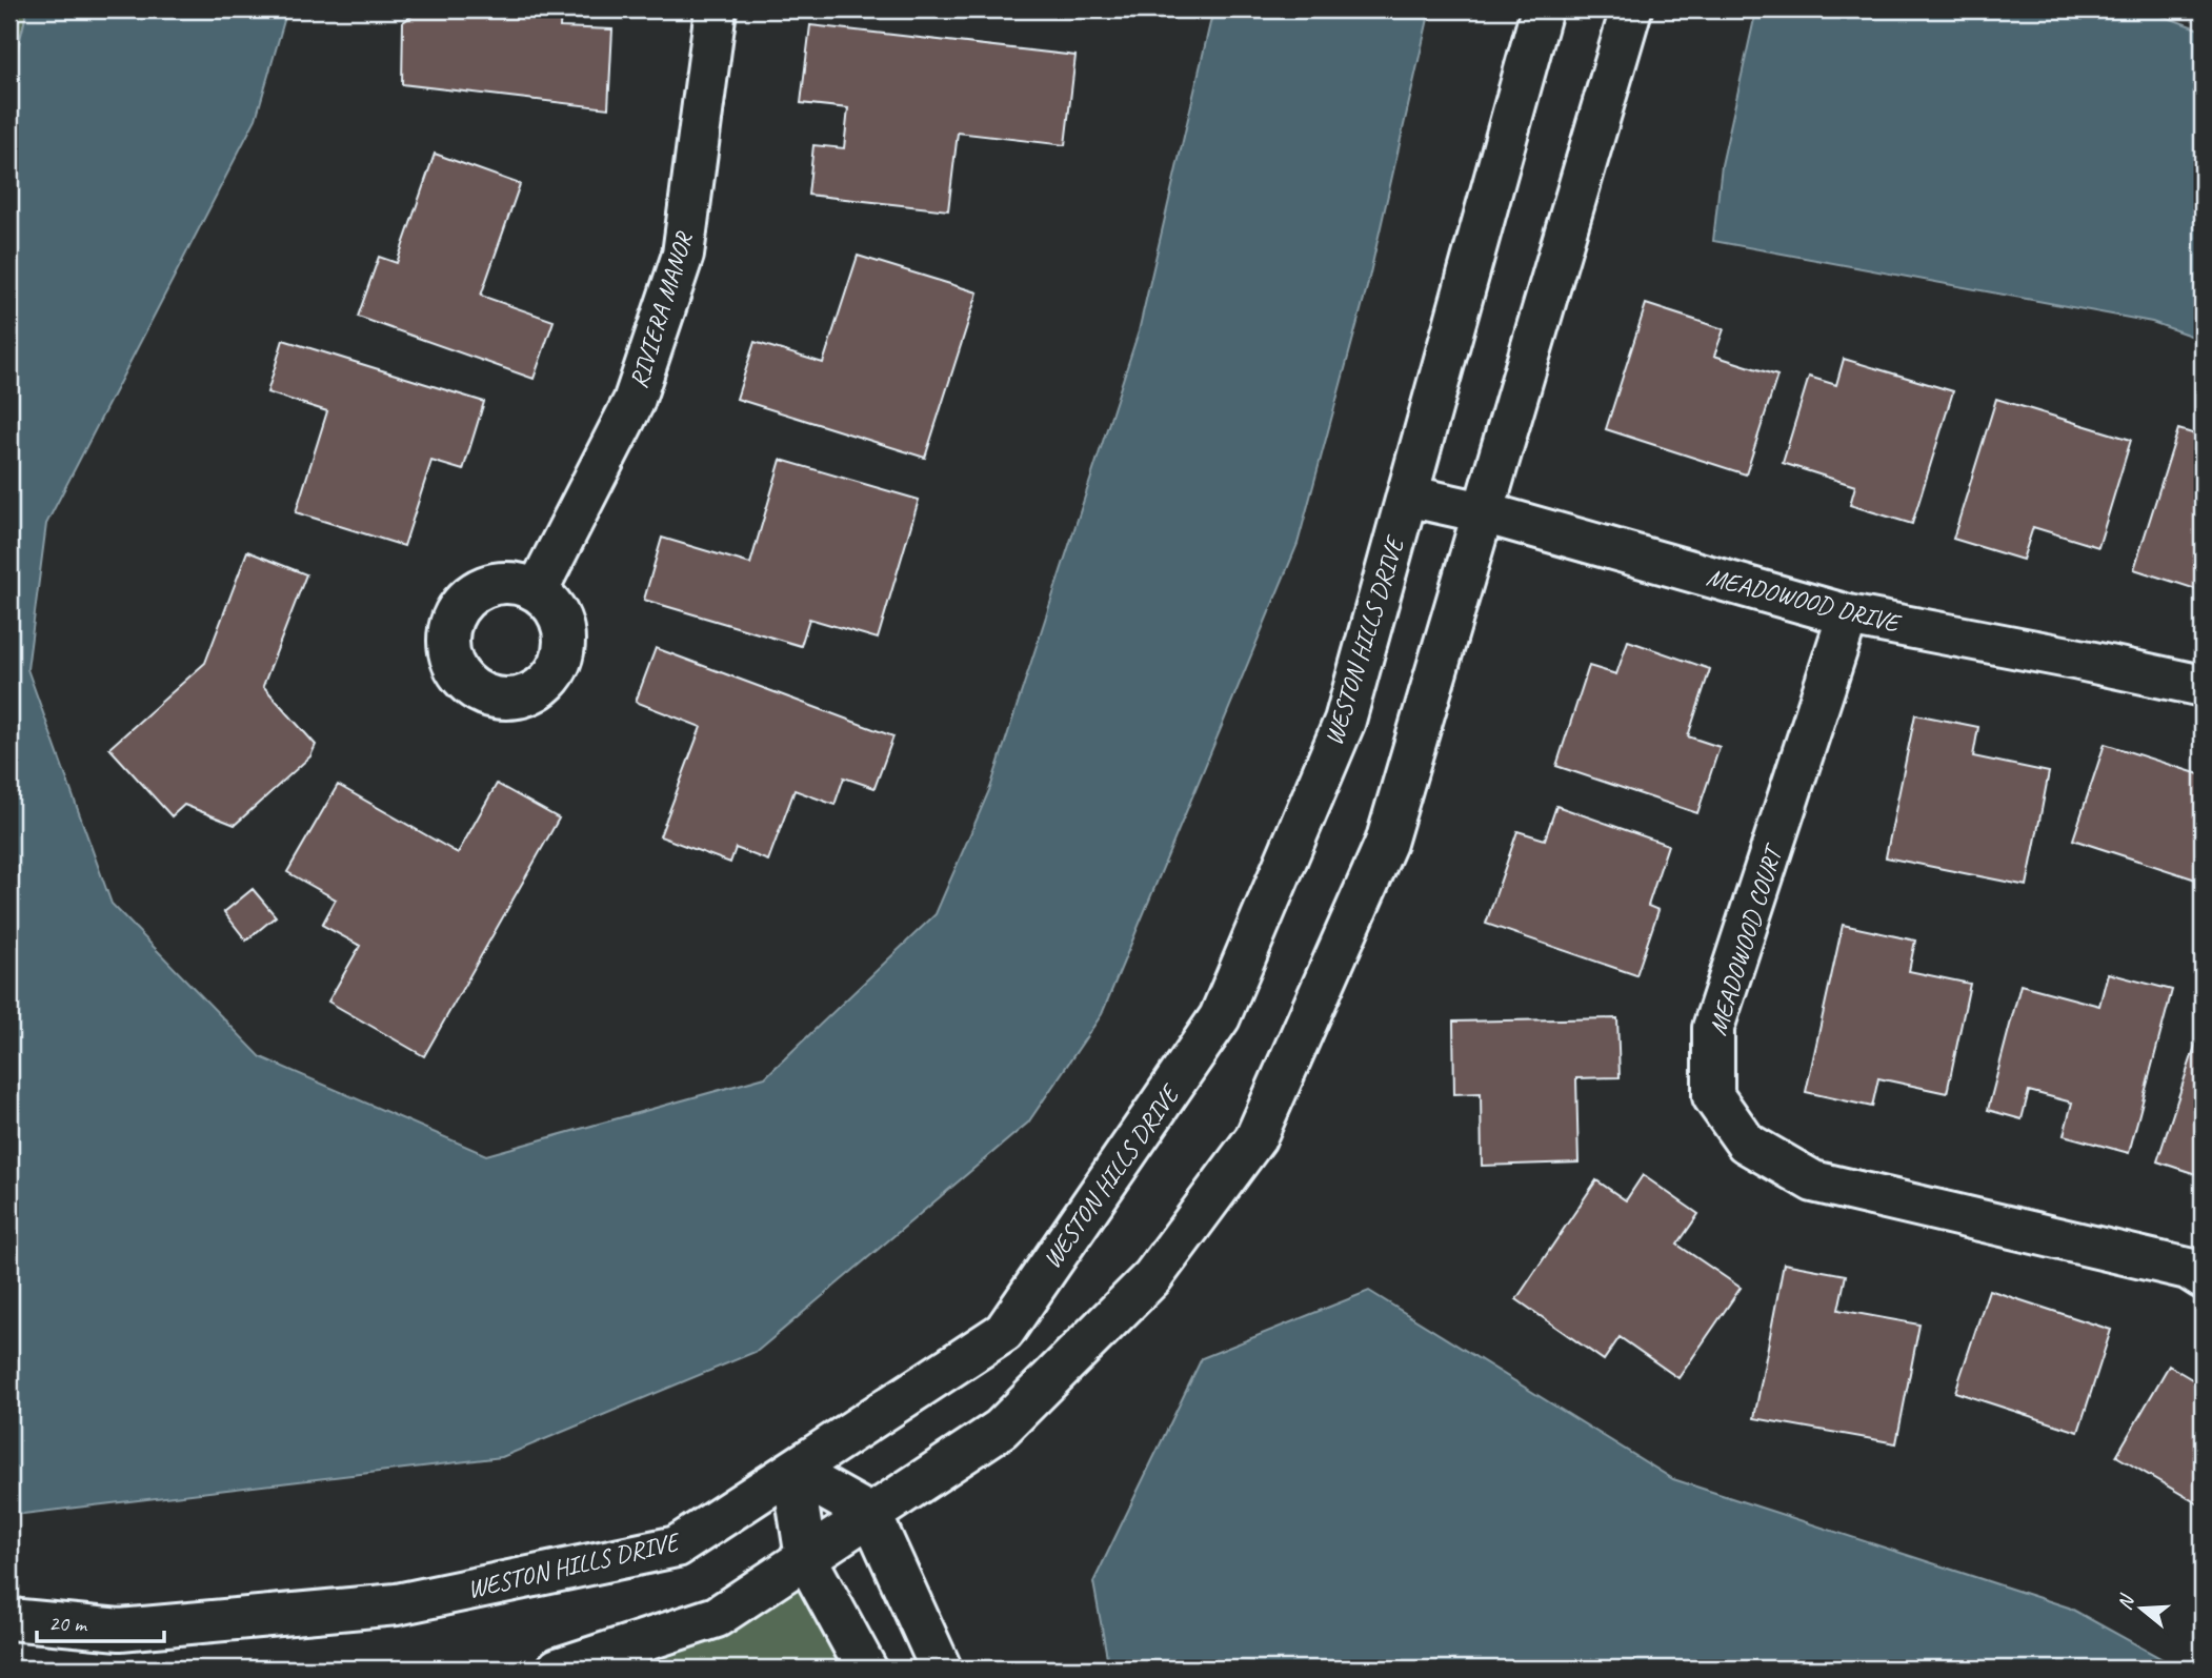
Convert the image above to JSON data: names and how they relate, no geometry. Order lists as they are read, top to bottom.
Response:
{
  "streets": {
    "street": [
      "RIVIERA MANOR",
      "MEADOWOOD DRIVE",
      "WESTON HILLS DRIVE",
      "MEADOWOOD COURT"
    ]
  },
  "crossings": [
    ["MEADOWOOD DRIVE", "WESTON HILLS DRIVE"],
    ["MEADOWOOD DRIVE", "MEADOWOOD COURT"]
  ],
  "scale_bar": "20 m",
  "north": "left"
}
